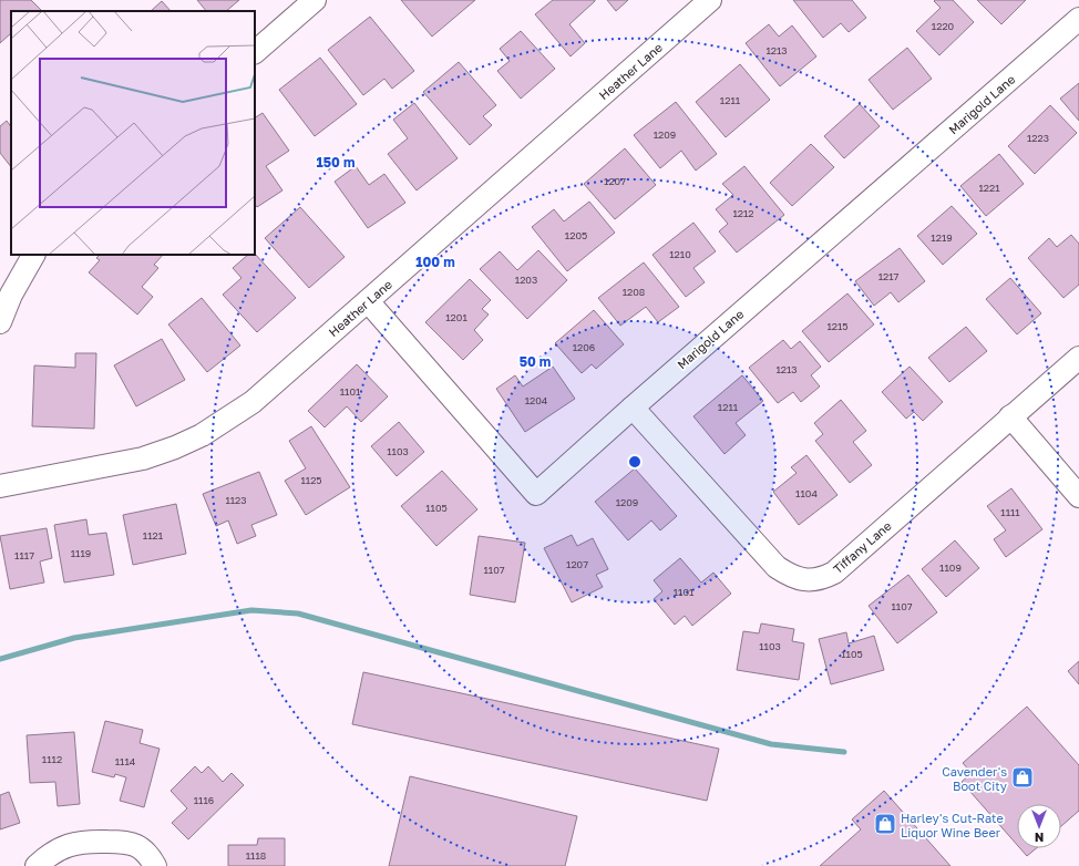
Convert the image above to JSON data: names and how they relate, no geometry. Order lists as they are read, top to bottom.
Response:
{
  "streets": {
    "street": ["Heather Lane", "Marigold Lane", "Tiffany Lane"]
  },
  "crossings": [
    ["Heather Lane", "Marigold Lane"],
    ["Marigold Lane", "Tiffany Lane"]
  ],
  "places": {
    "shop": ["Cavender's Boot City", "Harley's Cut-Rate Liquor Wine Beer"]
  },
  "house_numbers": [
    "1220",
    "1213",
    "1211",
    "1209",
    "1223",
    "1207",
    "1221",
    "1212",
    "1205",
    "1219",
    "1210",
    "1217",
    "1203",
    "1208",
    "1201",
    "1215",
    "1206",
    "1213",
    "1101",
    "1204",
    "1211",
    "1103",
    "1125",
    "1104",
    "1123",
    "1209",
    "1105",
    "1111",
    "1121",
    "1119",
    "1117",
    "1207",
    "1109",
    "1107",
    "1101",
    "1107",
    "1103",
    "1105",
    "1112",
    "1114",
    "1116",
    "1118"
  ],
  "north": "bottom",
  "rings": ["150 m", "100 m", "50 m"]
}
